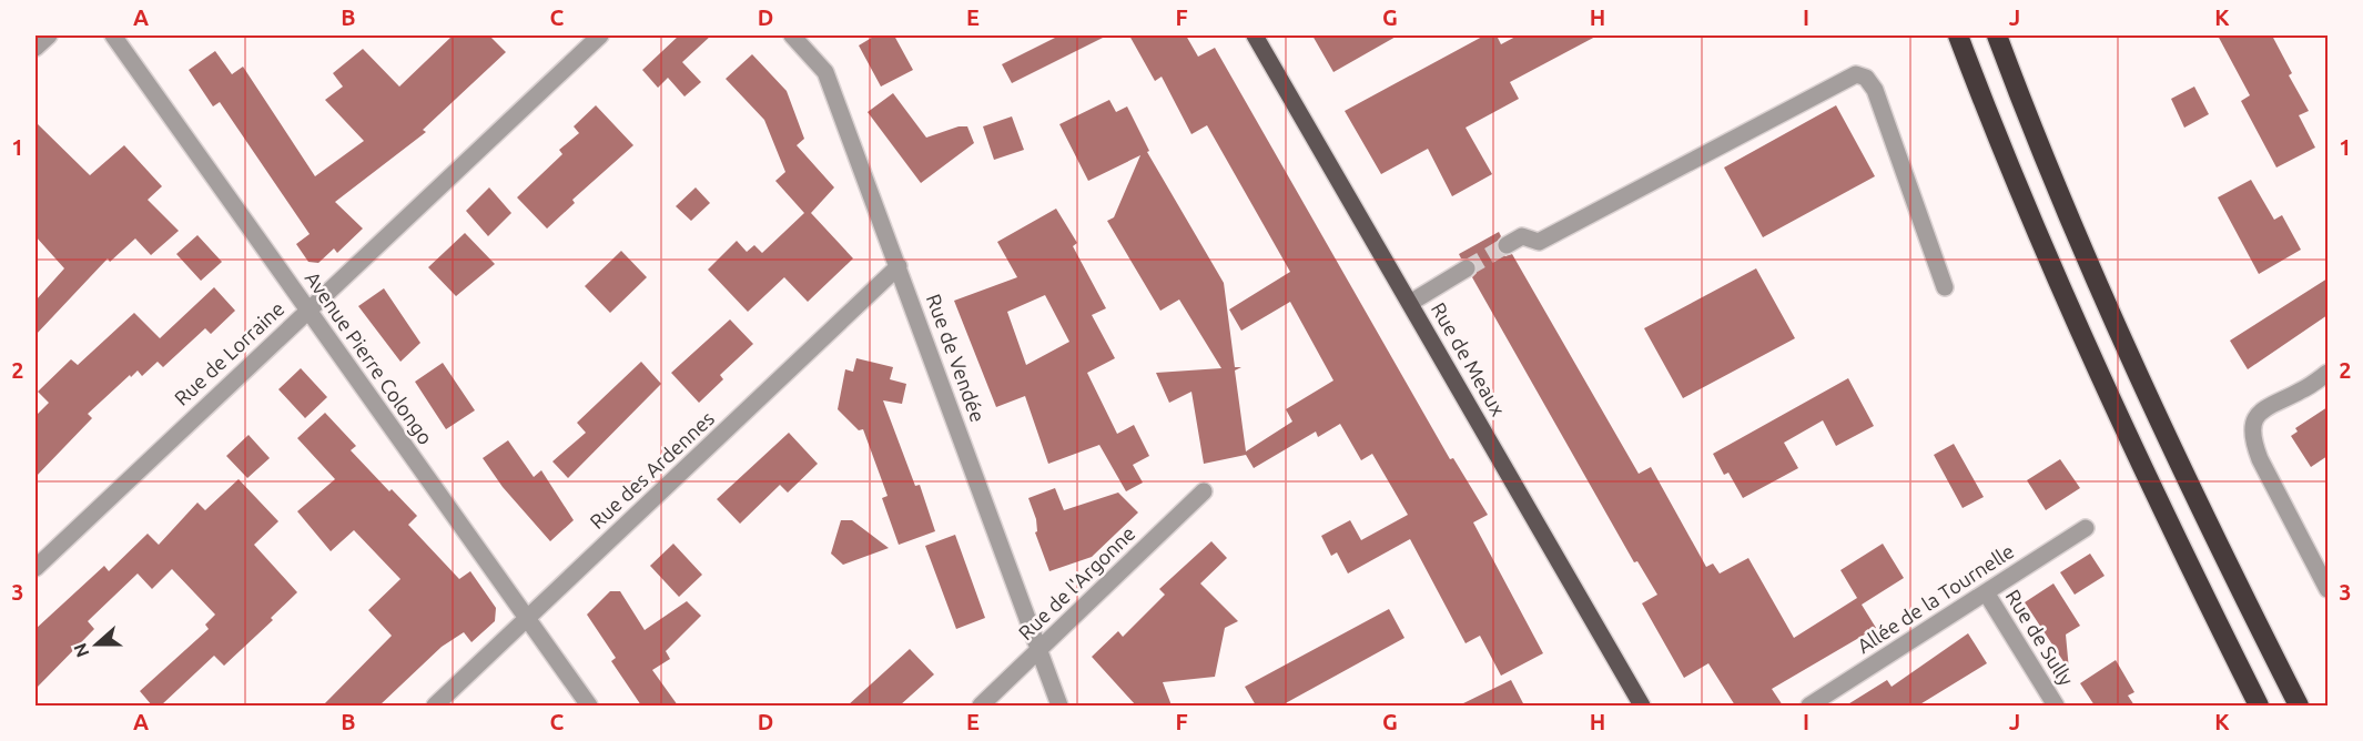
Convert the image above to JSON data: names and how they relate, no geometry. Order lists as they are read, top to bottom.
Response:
{
  "streets": {
    "main road": ["Rue de Meaux"],
    "street": [
      "Rue de Lorraine",
      "Avenue Pierre Colongo",
      "Rue de Vendée",
      "Rue des Ardennes",
      "Rue de l'Argonne",
      "Allée de la Tournelle",
      "Rue de Sully"
    ]
  },
  "crossings": [
    ["Rue de Lorraine", "Avenue Pierre Colongo"],
    ["Avenue Pierre Colongo", "Rue des Ardennes"],
    ["Rue de Vendée", "Rue des Ardennes"],
    ["Rue de Vendée", "Rue de l'Argonne"],
    ["Allée de la Tournelle", "Rue de Sully"]
  ],
  "north": "left",
  "grid": {
    "columns": [
      "A",
      "B",
      "C",
      "D",
      "E",
      "F",
      "G",
      "H",
      "I",
      "J",
      "K"
    ],
    "rows": ["1", "2", "3"]
  }
}
